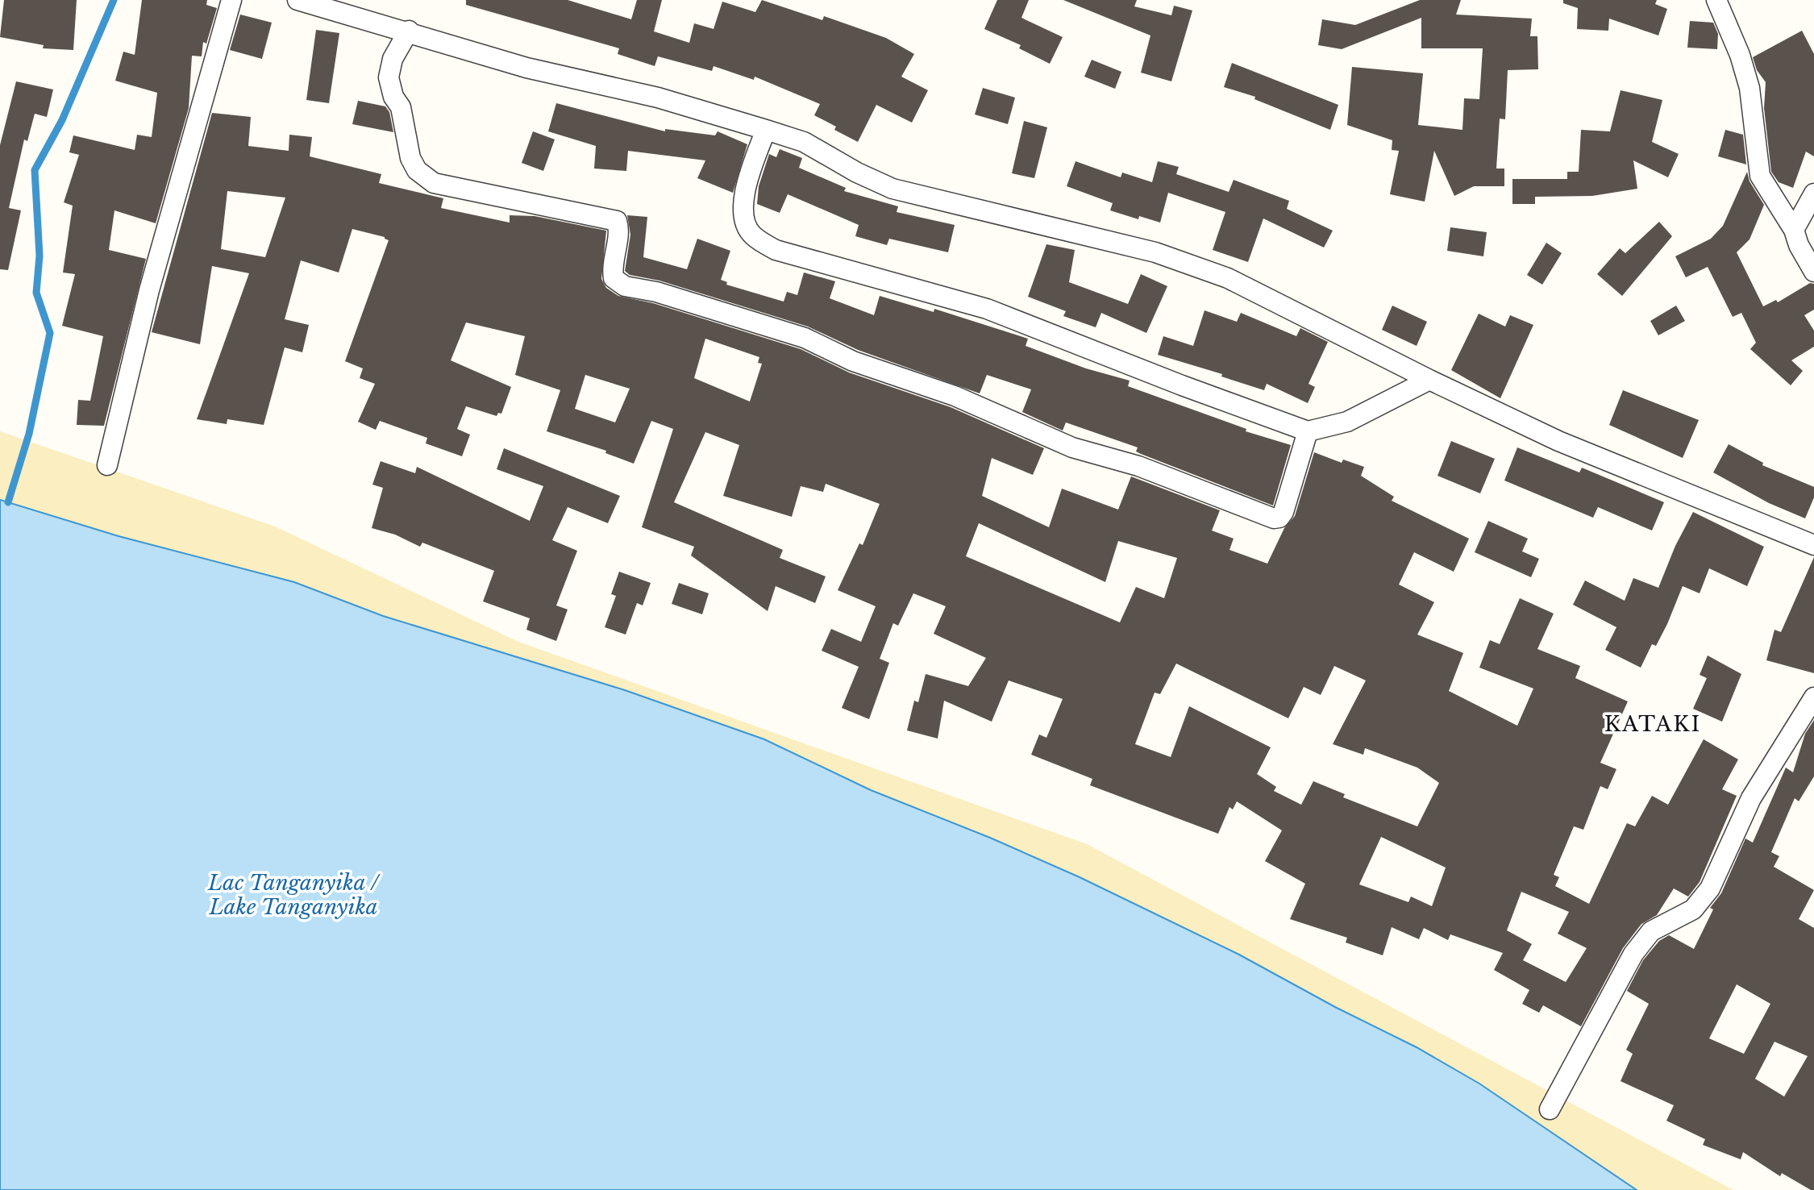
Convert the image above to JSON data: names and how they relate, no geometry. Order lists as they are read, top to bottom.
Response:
{
  "districts": ["KATAKI"],
  "water": ["Lac Tanganyika / Lake Tanganyika"]
}
